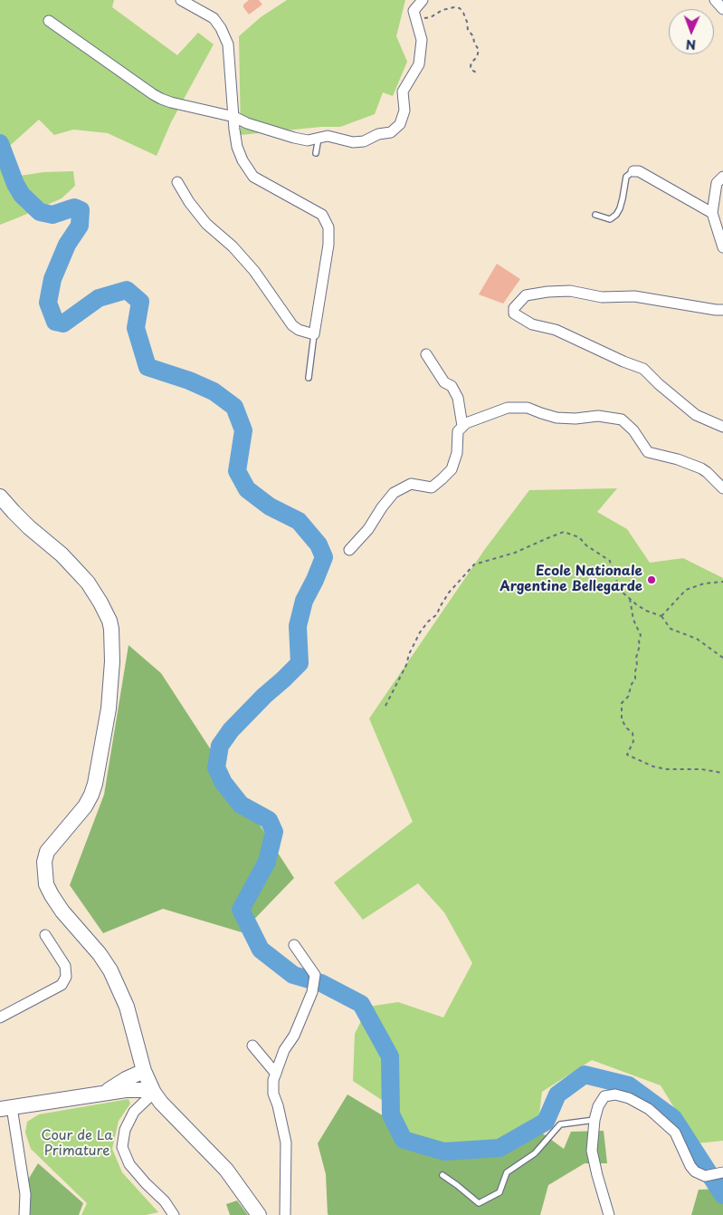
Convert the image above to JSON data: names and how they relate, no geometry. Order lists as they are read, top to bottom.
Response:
{
  "parks": ["Cour de La Primature"],
  "places": ["Ecole Nationale Argentine Bellegarde"],
  "north": "bottom"
}
